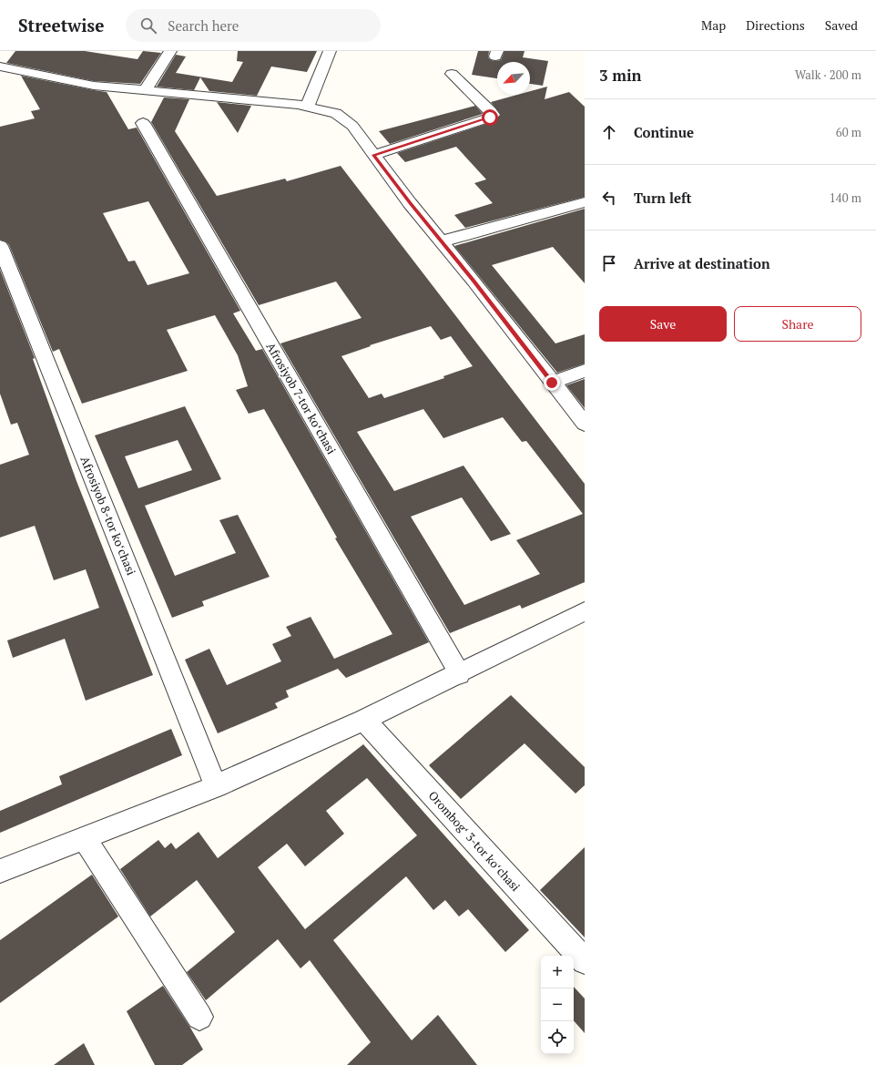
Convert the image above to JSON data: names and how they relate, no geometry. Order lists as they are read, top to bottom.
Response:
{
  "streets": {
    "street": ["Afrosiyob 7-tor koʻchasi", "Afrosiyob 8-tor koʻchasi", "Orombogʻ 3-tor koʻchasi"]
  },
  "north": "bottom left",
  "page": {
    "header": "Streetwise",
    "search": "Search here",
    "nav": ["Map", "Directions", "Saved"],
    "heading": ["3 min", "Walk · 200 m"],
    "list": [
      ["Continue", "60 m"],
      ["Turn left", "140 m"],
      "Arrive at destination"
    ],
    "buttons": ["Save", "Share"],
    "map_buttons": ["+", "−"]
  }
}
